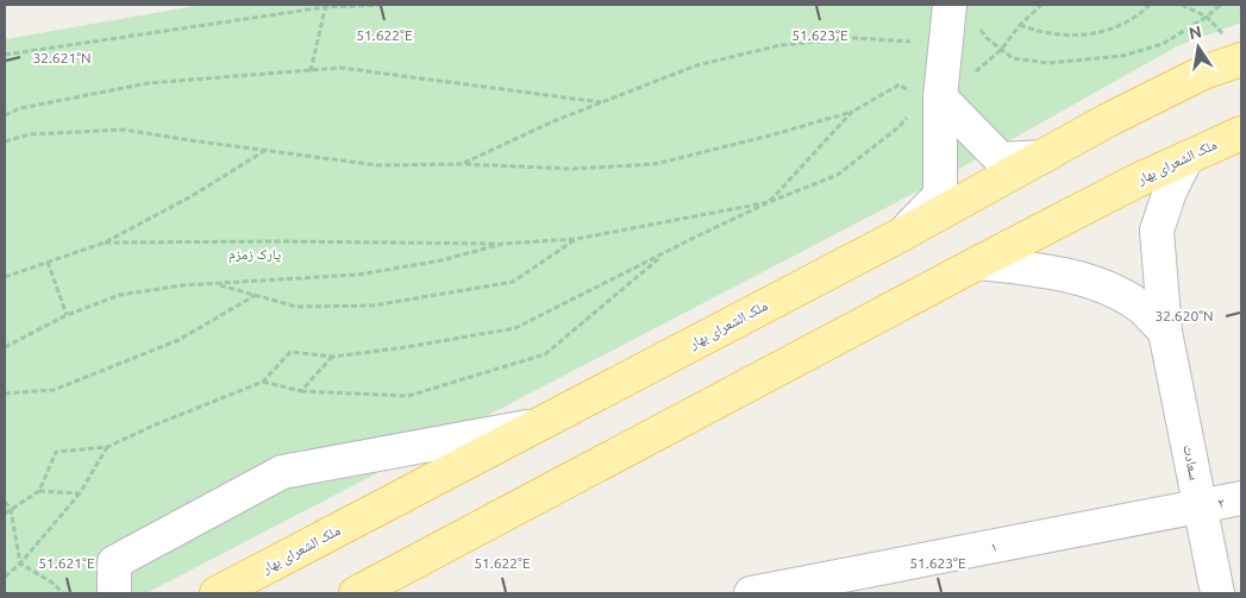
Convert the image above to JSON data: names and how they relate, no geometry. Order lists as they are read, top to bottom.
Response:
{
  "streets": {
    "main road": ["ملک الشعرای بهار"],
    "street": ["سعادت", "۲", "۱"]
  },
  "crossings": [
    ["ملک الشعرای بهار", "سعادت"],
    ["سعادت", "۲"],
    ["سعادت", "۱"],
    ["۲", "۱"]
  ],
  "parks": ["پارک زمزم"],
  "north": "top",
  "coordinates": [
    "51.622°E",
    "51.623°E",
    "32.621°N",
    "32.620°N",
    "51.621°E"
  ]
}
